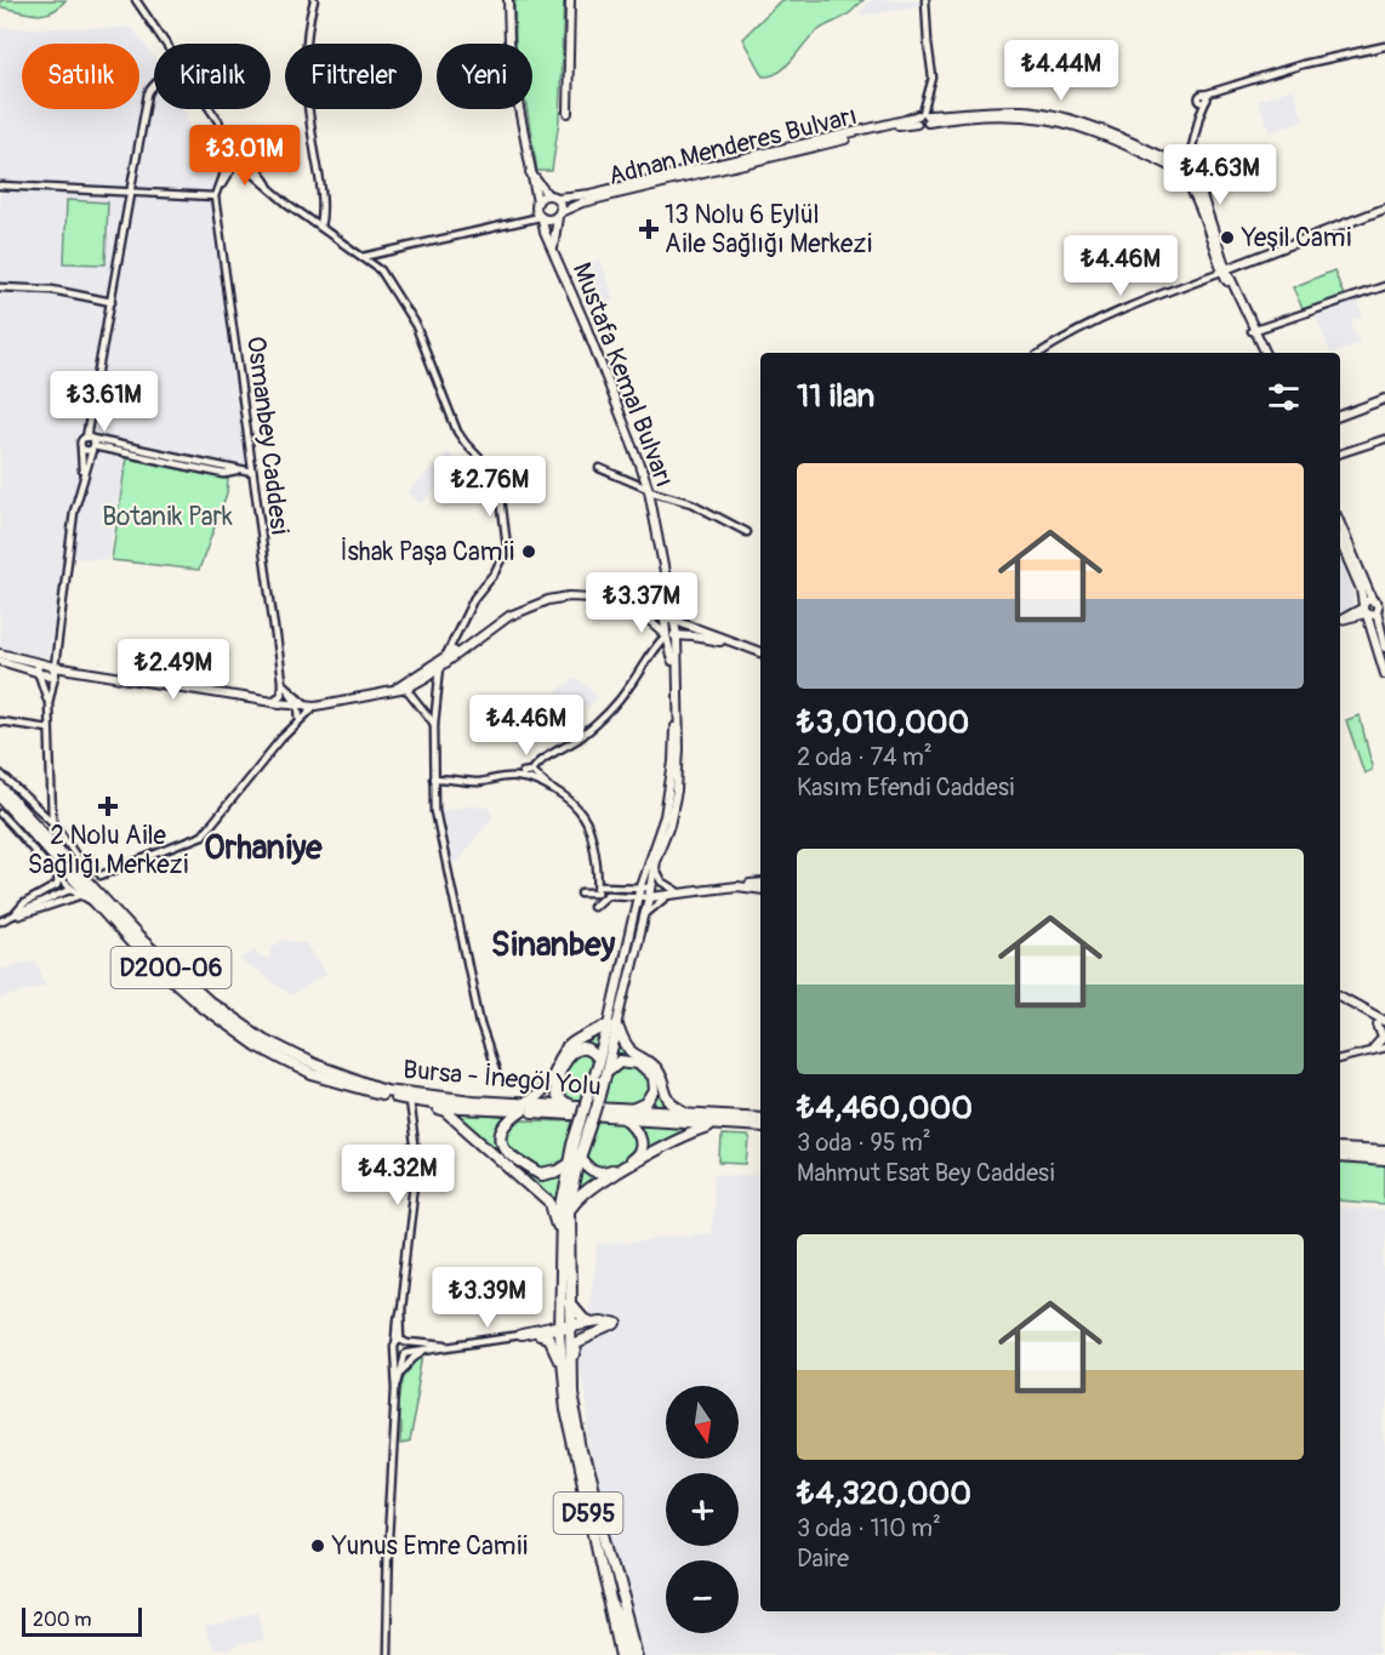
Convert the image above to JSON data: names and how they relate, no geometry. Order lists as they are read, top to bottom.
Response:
{
  "streets": {
    "highway": ["D200-06", "Bursa - İnegöl Yolu", "D595"],
    "main road": ["Adnan Menderes Bulvarı", "Mustafa Kemal Bulvarı"],
    "street": ["Osmanbey Caddesi"]
  },
  "crossings": [
    ["Adnan Menderes Bulvarı", "Mustafa Kemal Bulvarı"],
    ["Bursa - İnegöl Yolu", "D595"]
  ],
  "districts": ["Orhaniye", "Sinanbey"],
  "parks": ["Botanik Park"],
  "places": {
    "health": ["13 Nolu 6 Eylül Aile Sağlığı Merkezi", "2 Nolu Aile Sağlığı Merkezi"],
    "other": ["Yeşil Cami", "İshak Paşa Camii", "Yunus Emre Camii"]
  },
  "scale_bar": "200 m",
  "north": "bottom",
  "page": {
    "price": [
      "₺4.44M",
      "₺3.01M",
      "₺4.63M",
      "₺4.46M",
      "₺3.61M",
      "₺2.76M",
      "₺3.37M",
      "₺2.49M",
      "₺4.46M",
      "₺4.32M",
      "₺3.39M"
    ],
    "chip": [
      "Satılık",
      "Kiralık",
      "Filtreler",
      "Yeni"
    ],
    "heading": "11 ilan",
    "list": [
      {
        "name": "₺3,010,000",
        "note": "2 oda · 74 m² · Kasım Efendi Caddesi"
      },
      {
        "name": "₺4,460,000",
        "note": "3 oda · 95 m² · Mahmut Esat Bey Caddesi"
      },
      {
        "name": "₺4,320,000",
        "note": "3 oda · 110 m² · Daire"
      }
    ],
    "map_buttons": ["+", "−"],
    "scale": "200 m"
  }
}
